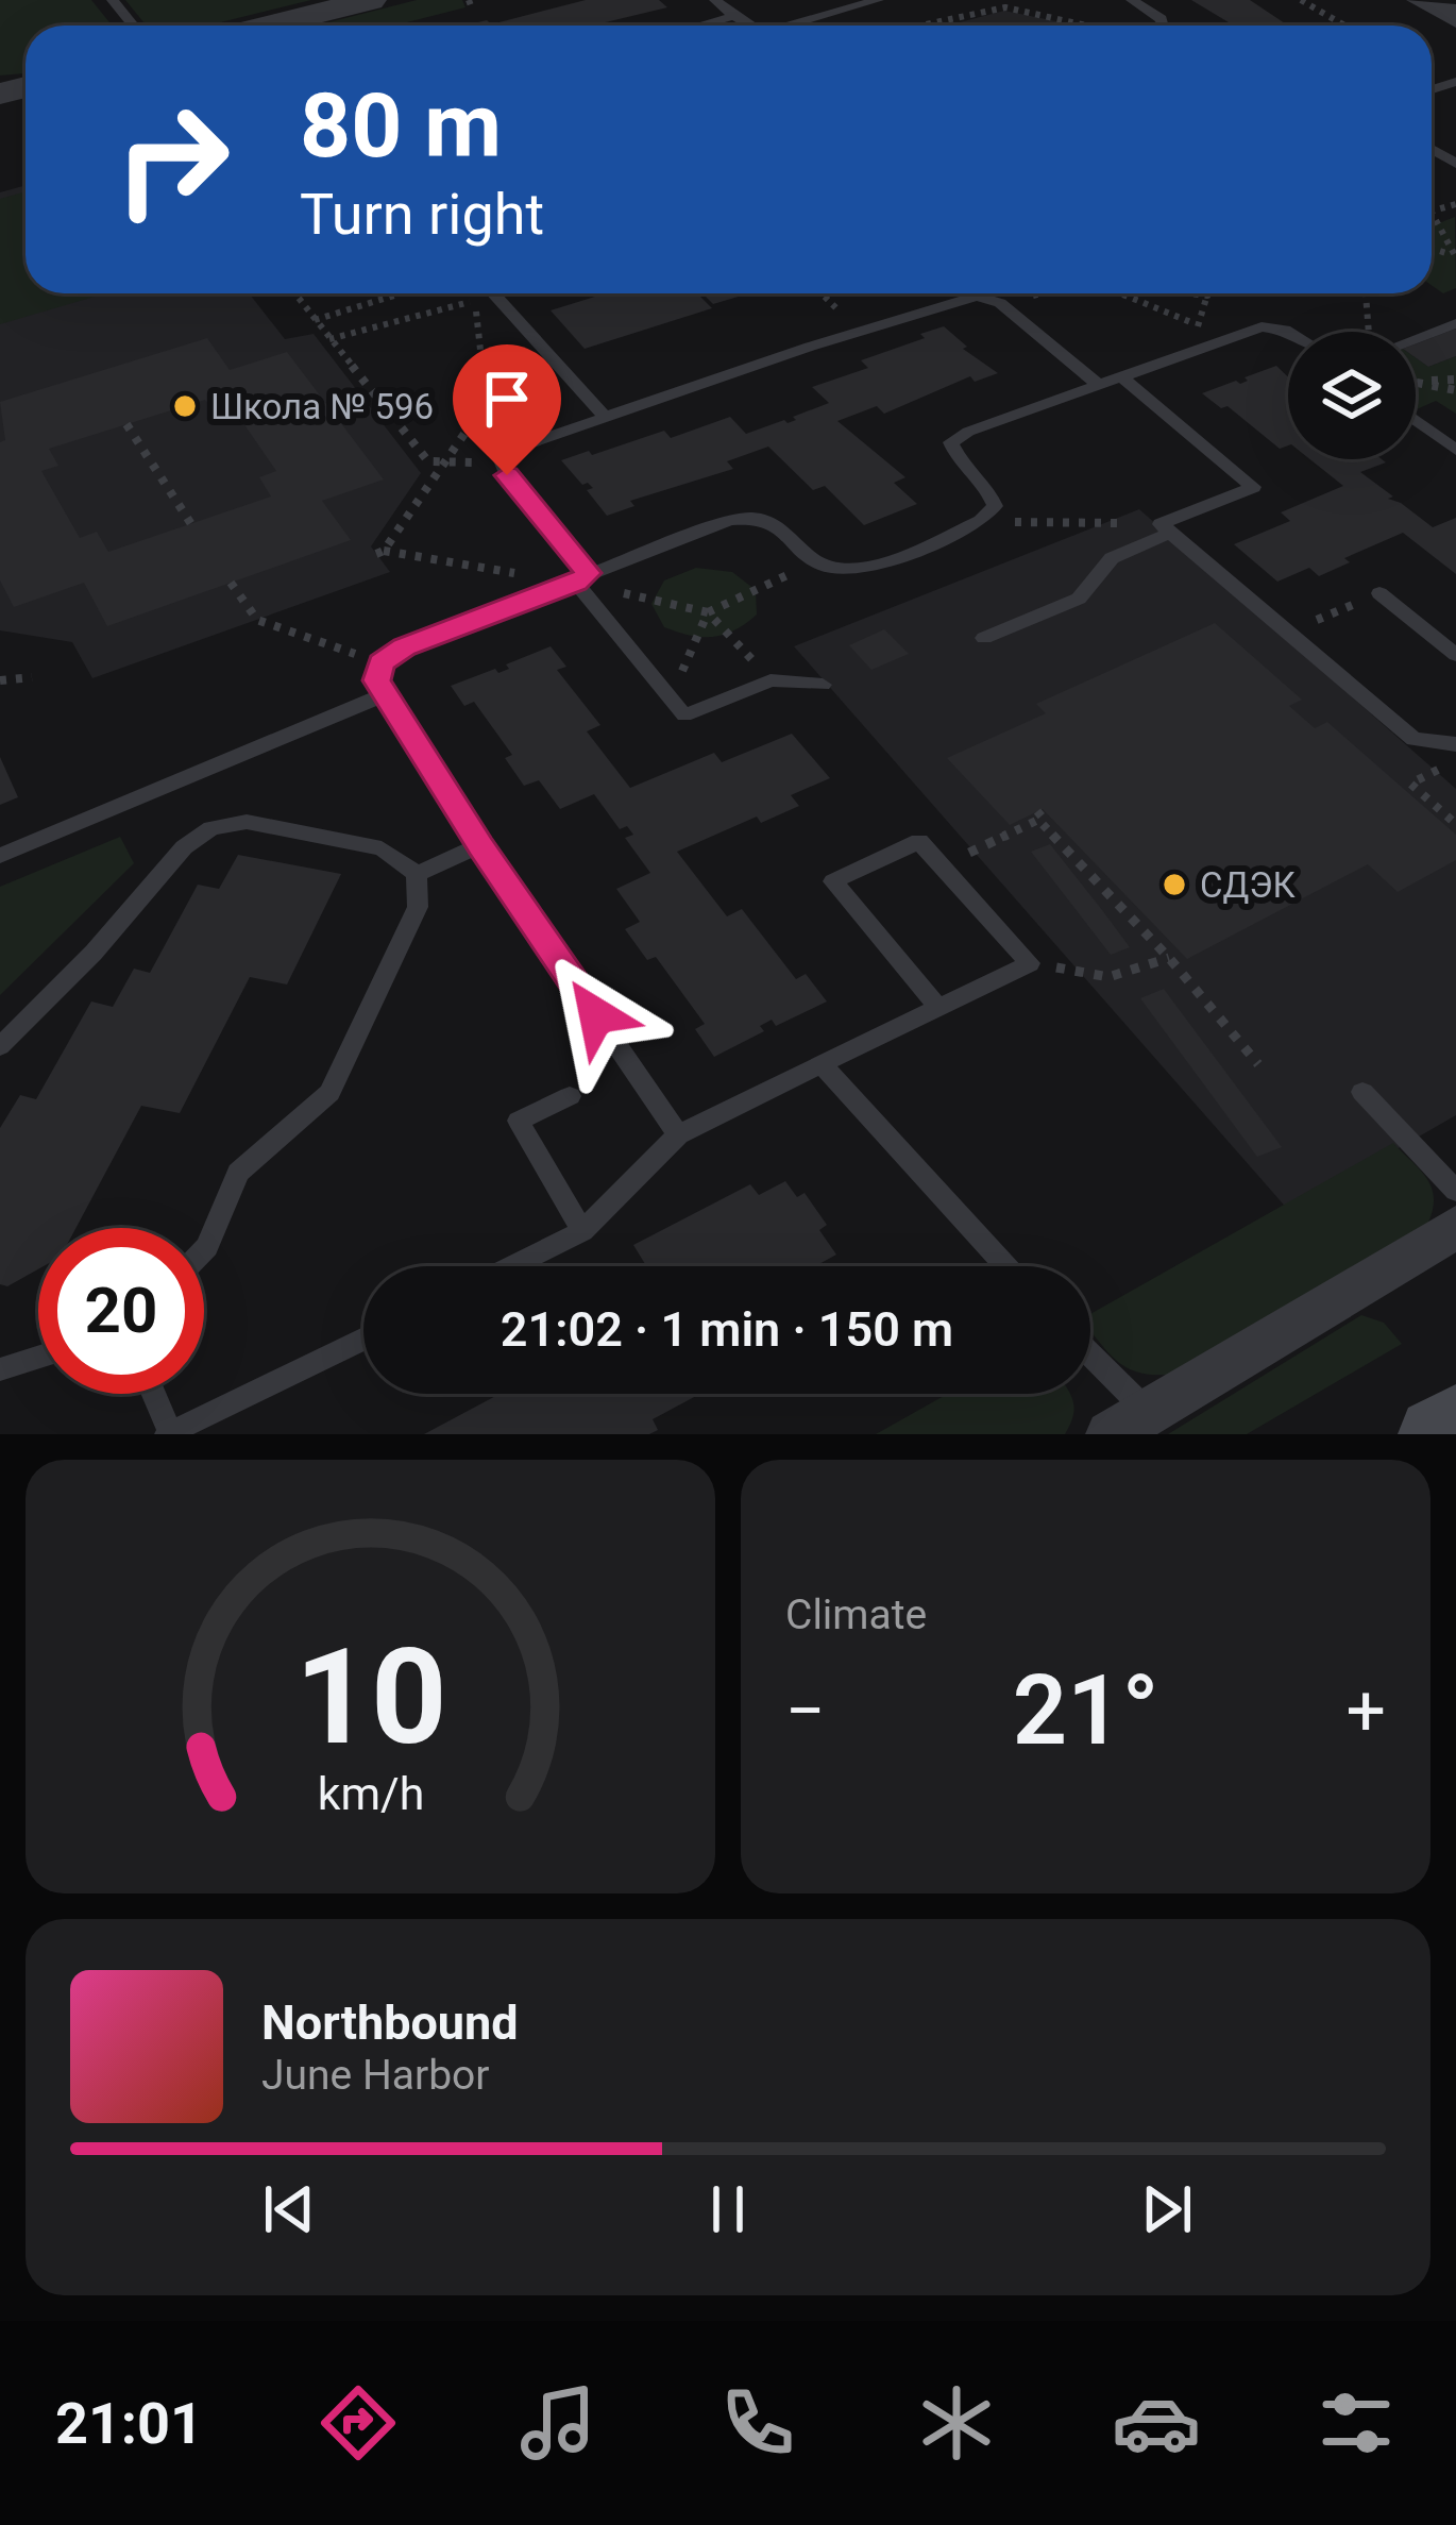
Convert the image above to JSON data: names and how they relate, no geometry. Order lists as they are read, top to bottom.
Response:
{
  "places": ["Школа № 596", "СДЭК"],
  "page": {
    "turn": ["80 m", "Turn right"],
    "limit": "20",
    "trip": "21:02 · 1 min · 150 m",
    "tile": "Climate",
    "heat": ["−", "21°", "+"],
    "song": ["Northbound", "June Harbor"],
    "tabs": "21:01",
    "gauge": ["10", "km/h"]
  }
}
